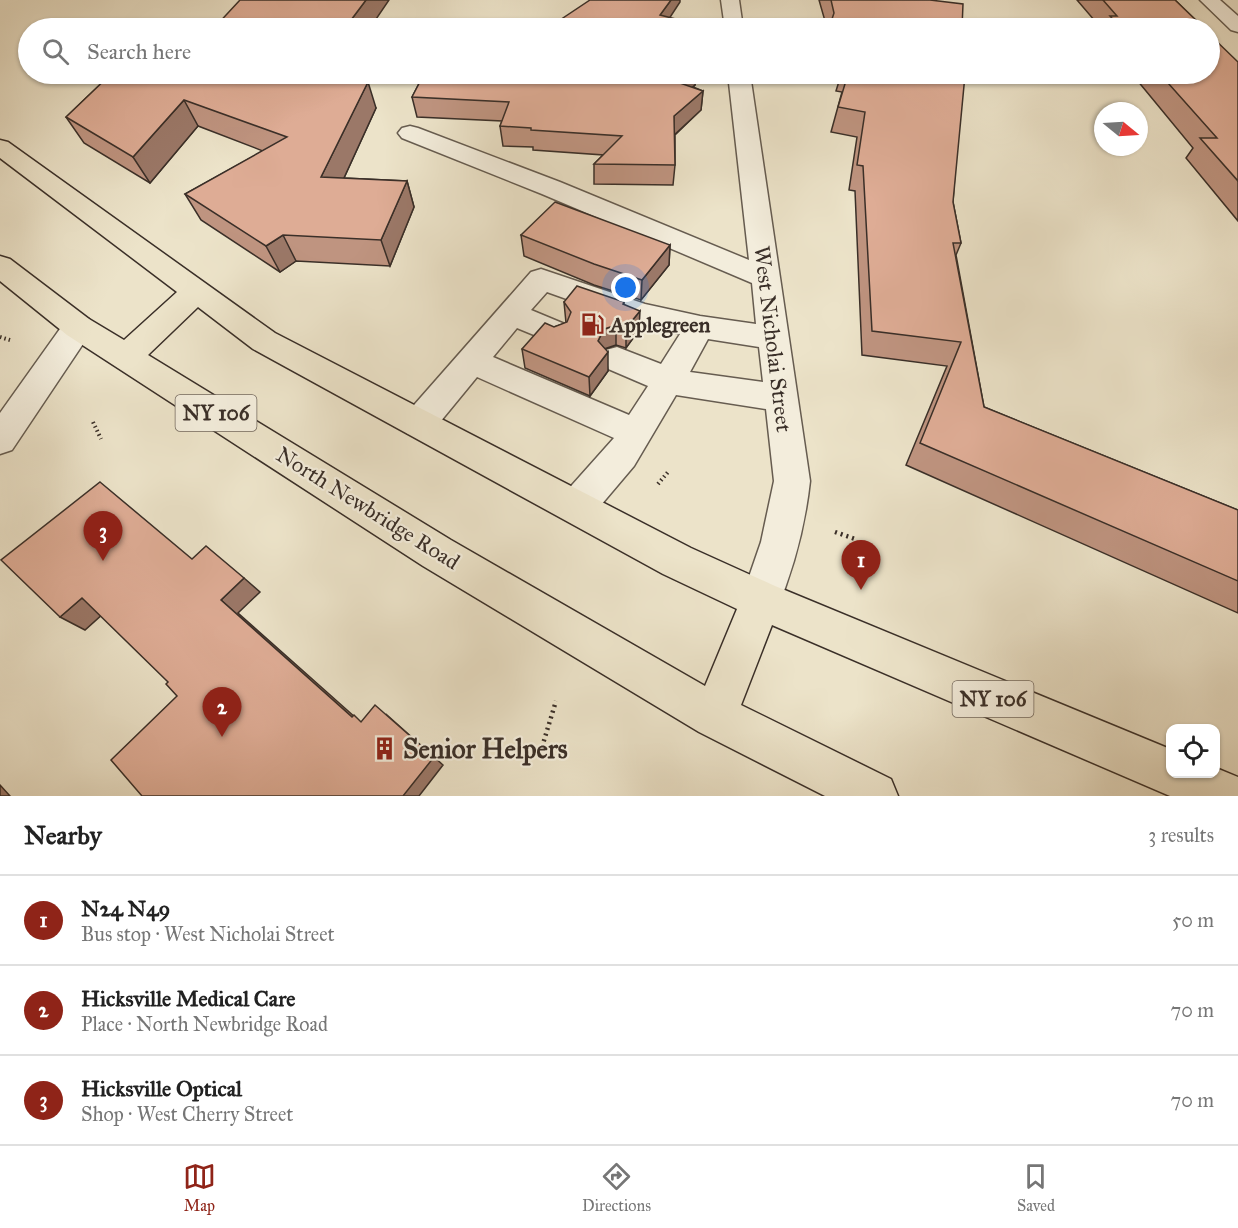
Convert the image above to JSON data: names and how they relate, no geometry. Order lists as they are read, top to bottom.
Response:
{
  "streets": {
    "main road": ["NY 106", "North Newbridge Road"],
    "street": ["West Nicholai Street"]
  },
  "crossings": [
    ["West Nicholai Street", "NY 106"],
    ["NY 106", "North Newbridge Road"]
  ],
  "places": {
    "fuel station": ["Applegreen"],
    "building": ["Senior Helpers"]
  },
  "north": "right",
  "page": {
    "search": "Search here",
    "pins": ["3", "1", "2"],
    "heading": ["Nearby", "3 results"],
    "list": [
      {
        "mark": "1",
        "name": "N24 N49",
        "note": "Bus stop · West Nicholai Street",
        "value": "50 m"
      },
      {
        "mark": "2",
        "name": "Hicksville Medical Care",
        "note": "Place · North Newbridge Road",
        "value": "70 m"
      },
      {
        "mark": "3",
        "name": "Hicksville Optical",
        "note": "Shop · West Cherry Street",
        "value": "70 m"
      }
    ],
    "nav": ["Map", "Directions", "Saved"]
  }
}
